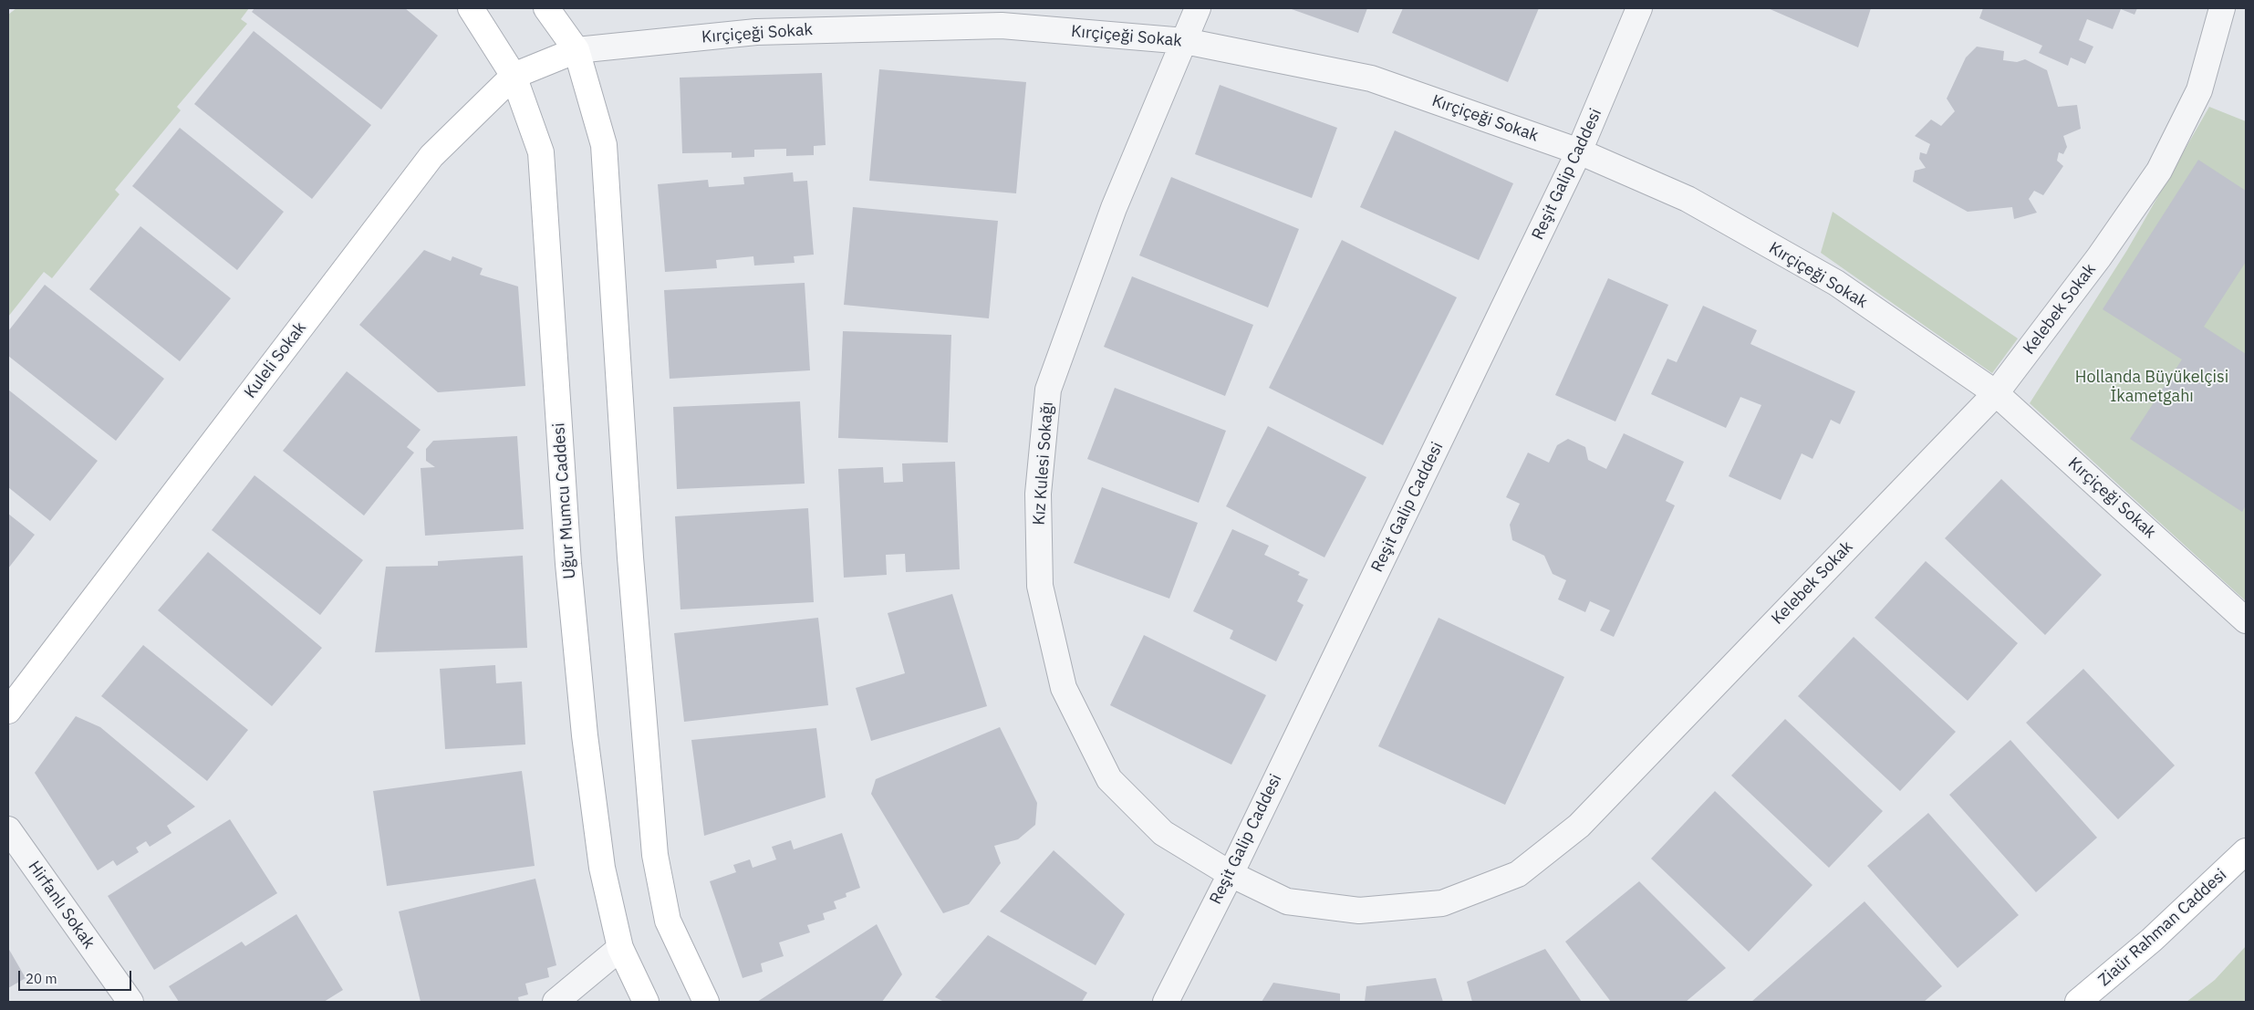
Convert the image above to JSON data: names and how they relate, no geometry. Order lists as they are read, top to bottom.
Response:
{
  "streets": {
    "main road": ["Kuleli Sokak", "Uğur Mumcu Caddesi", "Ziaür Rahman Caddesi"],
    "street": [
      "Kırçiçeği Sokak",
      "Reşit Galip Caddesi",
      "Kelebek Sokak",
      "Kız Kulesi Sokağı",
      "Hirfanlı Sokak"
    ]
  },
  "crossings": [
    ["Kırçiçeği Sokak", "Reşit Galip Caddesi"],
    ["Kırçiçeği Sokak", "Kelebek Sokak"],
    ["Kırçiçeği Sokak", "Kuleli Sokak"],
    ["Kırçiçeği Sokak", "Kız Kulesi Sokağı"],
    ["Reşit Galip Caddesi", "Kelebek Sokak"],
    ["Reşit Galip Caddesi", "Kız Kulesi Sokağı"],
    ["Kelebek Sokak", "Kız Kulesi Sokağı"],
    ["Kuleli Sokak", "Uğur Mumcu Caddesi"]
  ],
  "parks": ["Hollanda Büyükelçisi İkametgahı"],
  "scale_bar": "20 m"
}
